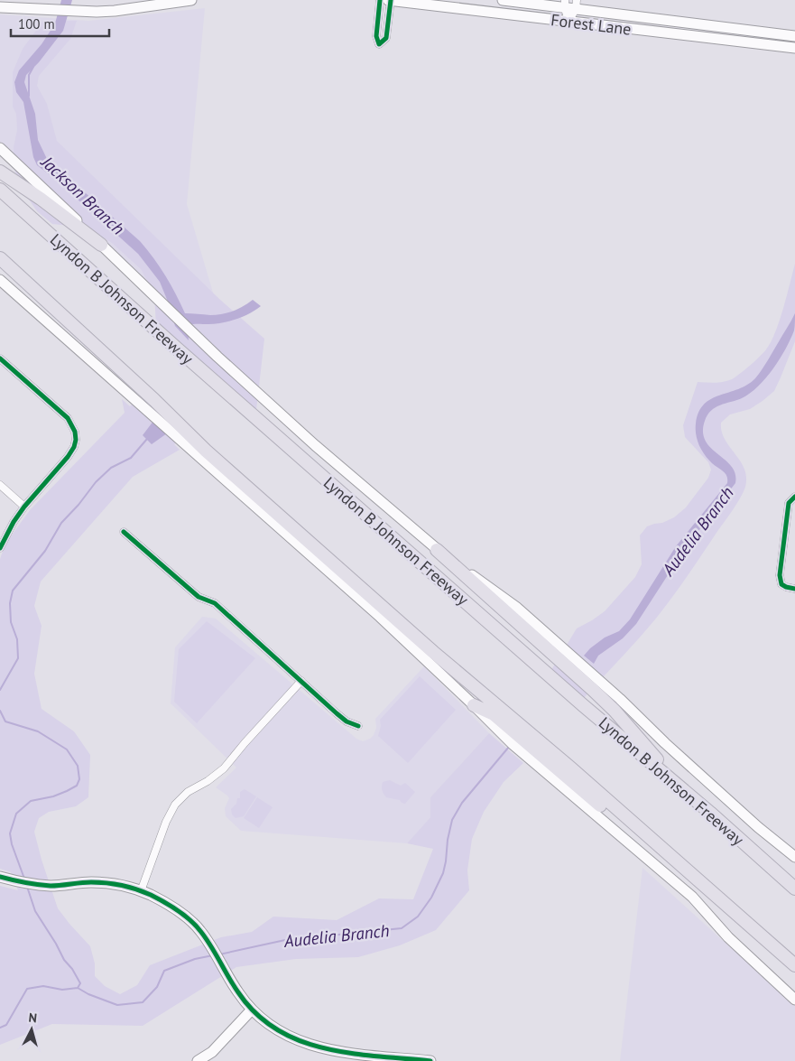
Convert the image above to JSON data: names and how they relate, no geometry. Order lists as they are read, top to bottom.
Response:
{
  "streets": {
    "highway": ["Lyndon B Johnson Freeway"],
    "main road": ["Forest Lane"]
  },
  "water": ["Jackson Branch", "Audelia Branch"],
  "scale_bar": "100 m",
  "north": "top"
}
